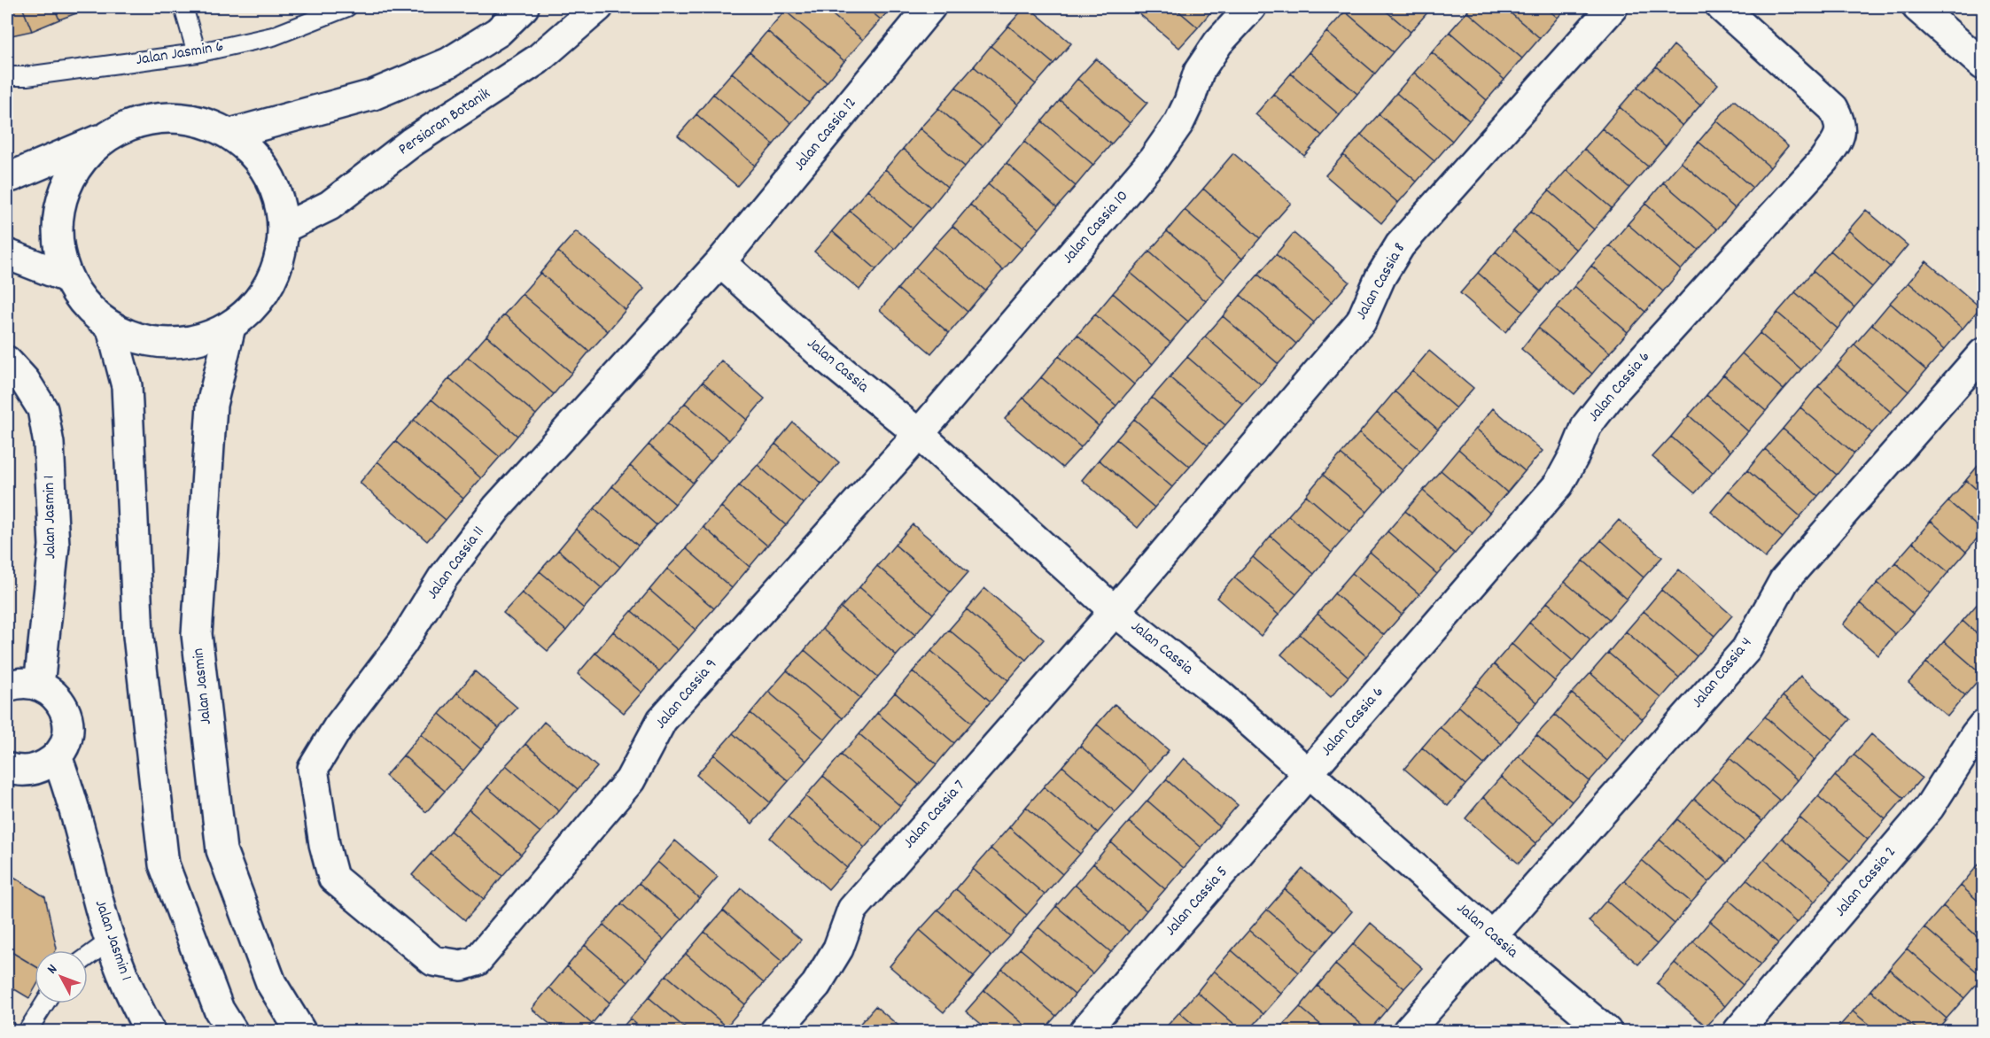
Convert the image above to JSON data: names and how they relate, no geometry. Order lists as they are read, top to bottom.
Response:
{
  "streets": {
    "street": [
      "Persiaran Botanik",
      "Jalan Cassia 12",
      "Jalan Cassia 10",
      "Jalan Cassia 8",
      "Jalan Cassia",
      "Jalan Cassia 6",
      "Jalan Jasmin 1",
      "Jalan Cassia 11",
      "Jalan Cassia 4",
      "Jalan Jasmin",
      "Jalan Cassia 9",
      "Jalan Cassia 7",
      "Jalan Cassia 2",
      "Jalan Cassia 5"
    ],
    "lane": ["Jalan Jasmin 6"]
  },
  "crossings": [
    ["Jalan Cassia 12", "Jalan Cassia"],
    ["Jalan Cassia 12", "Jalan Cassia 11"],
    ["Jalan Cassia 10", "Jalan Cassia"],
    ["Jalan Cassia 10", "Jalan Cassia 9"],
    ["Jalan Cassia 8", "Jalan Cassia"],
    ["Jalan Cassia 8", "Jalan Cassia 7"],
    ["Jalan Cassia", "Jalan Cassia 6"],
    ["Jalan Cassia", "Jalan Cassia 11"],
    ["Jalan Cassia", "Jalan Cassia 4"],
    ["Jalan Cassia", "Jalan Cassia 9"],
    ["Jalan Cassia", "Jalan Cassia 7"],
    ["Jalan Cassia", "Jalan Cassia 5"],
    ["Jalan Cassia 6", "Jalan Cassia 5"],
    ["Jalan Cassia 11", "Jalan Cassia 9"]
  ],
  "north": "top left"
}
